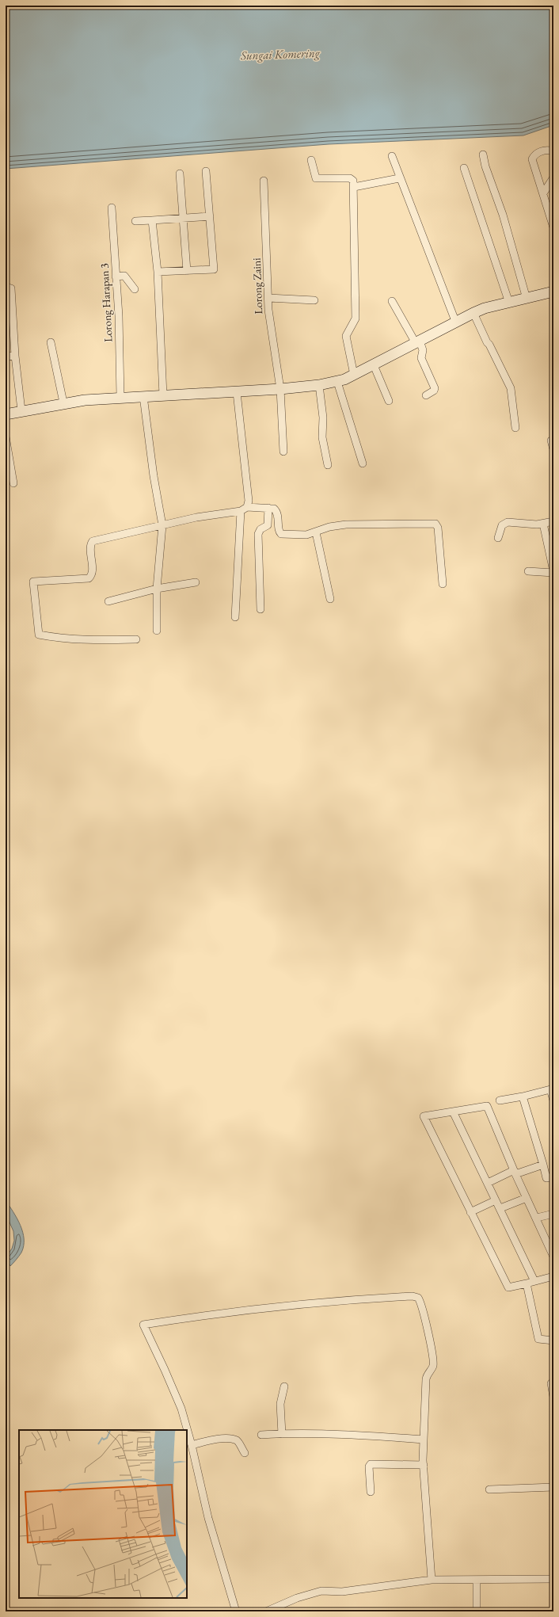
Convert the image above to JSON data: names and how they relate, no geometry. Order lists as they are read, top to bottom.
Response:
{
  "streets": {
    "street": ["Lorong Zaini", "Lorong Harapan 3"]
  },
  "water": ["Sungai Komering"]
}
